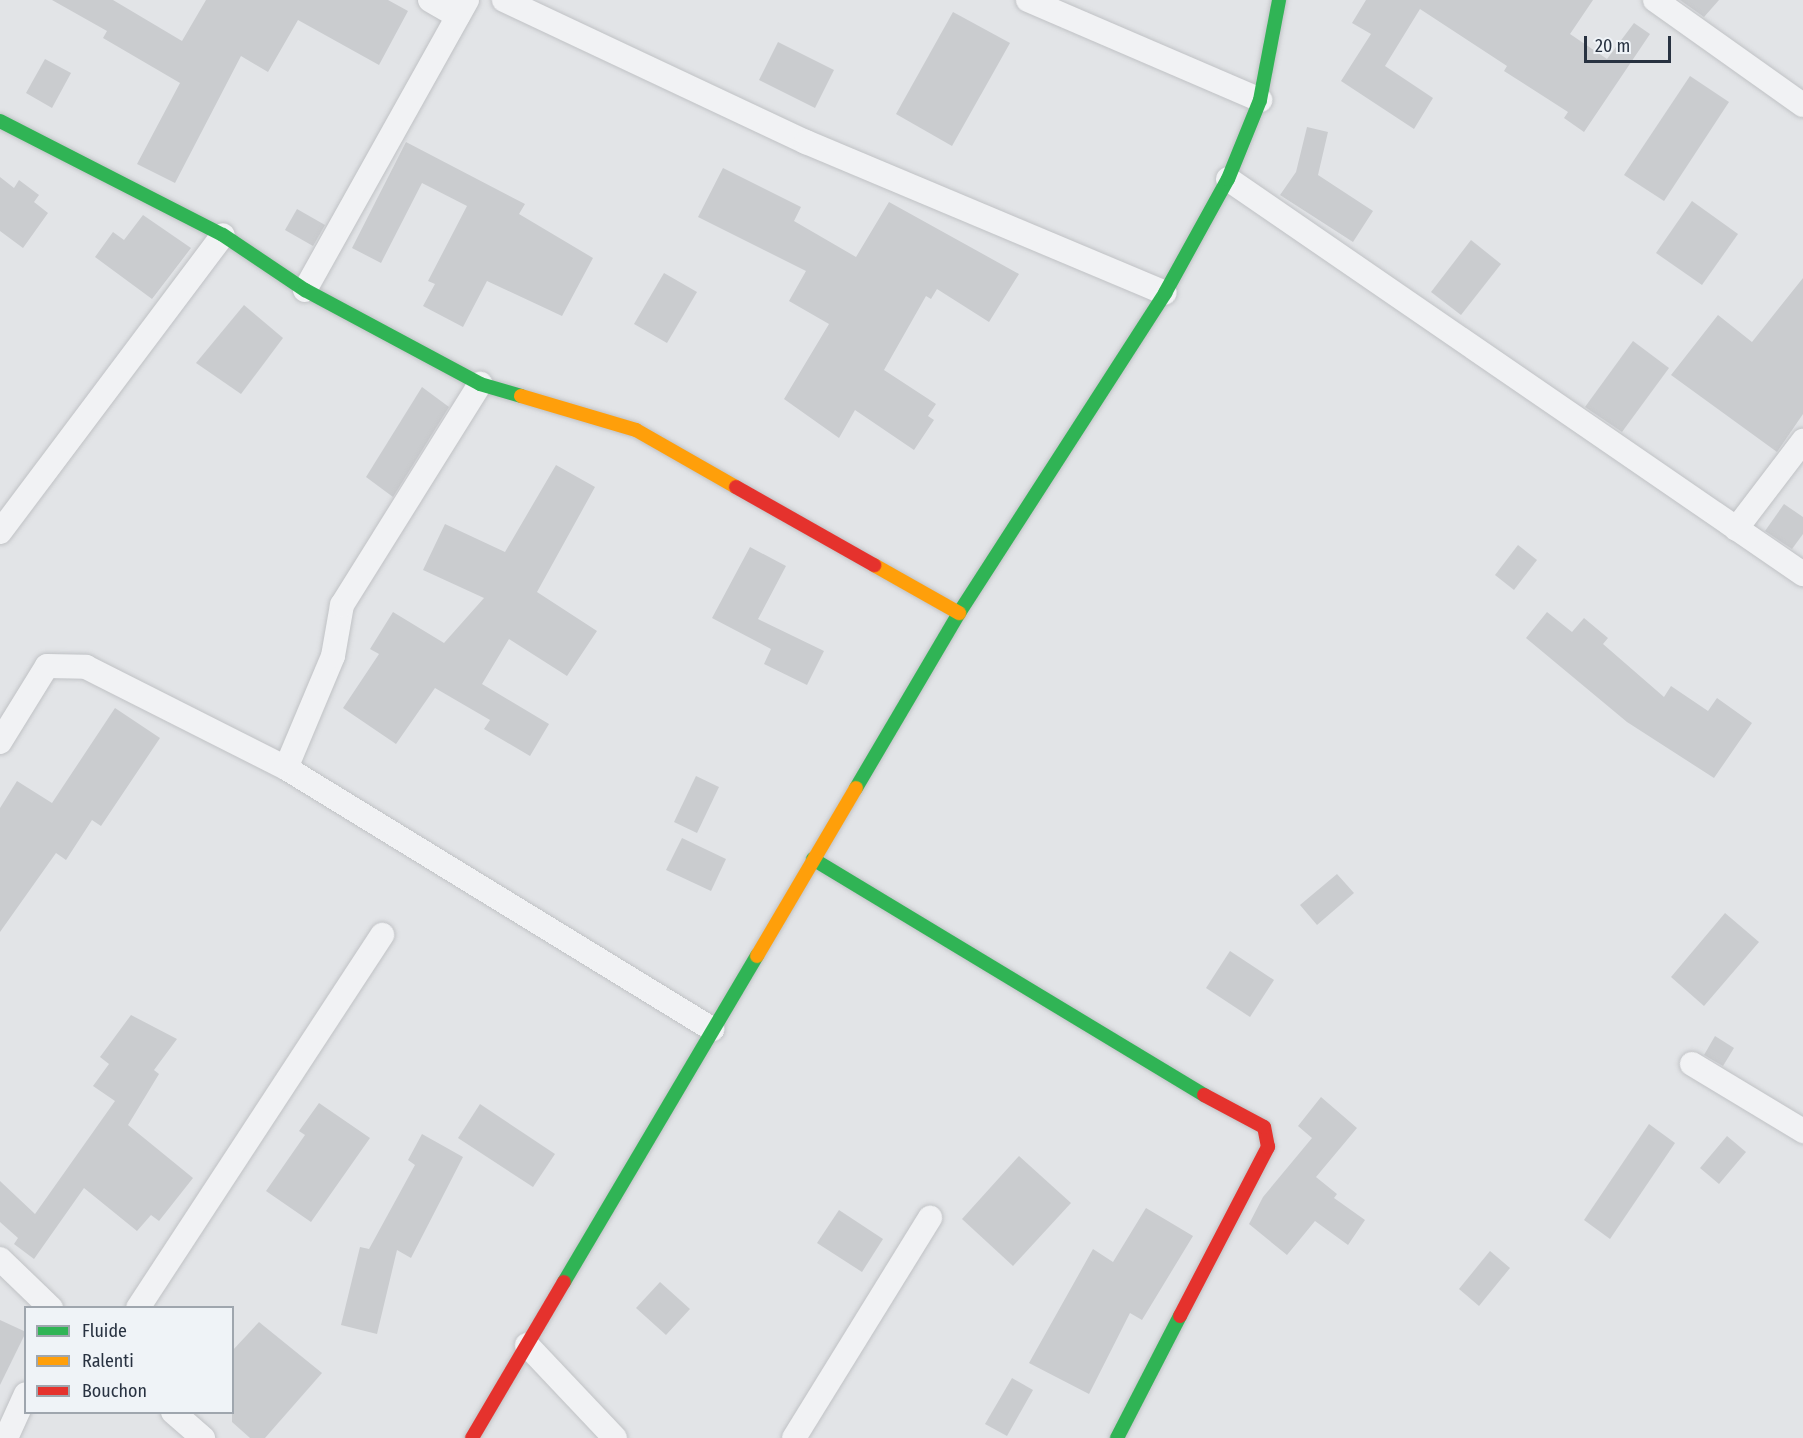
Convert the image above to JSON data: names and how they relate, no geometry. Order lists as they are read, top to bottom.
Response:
{
  "legend": ["Fluide", "Ralenti", "Bouchon"],
  "scale_bar": "20 m"
}
